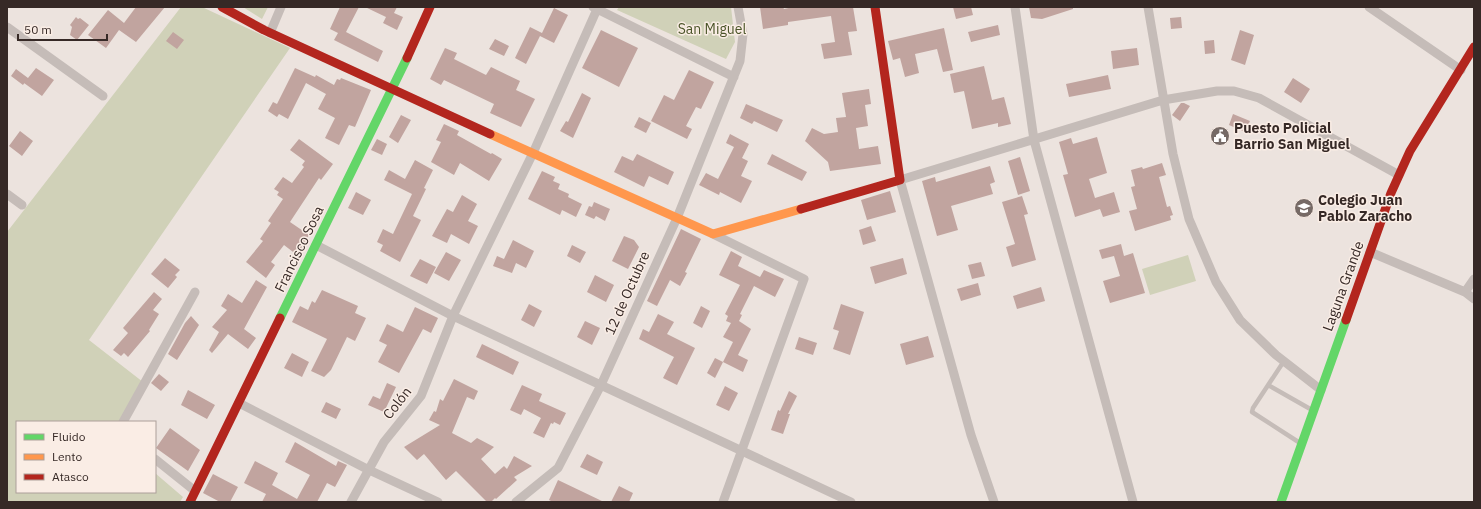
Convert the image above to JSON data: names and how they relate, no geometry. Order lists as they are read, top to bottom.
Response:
{
  "streets": {
    "street": [
      "Francisco Sosa",
      "Laguna Grande",
      "12 de Octubre",
      "Colón"
    ]
  },
  "parks": ["San Miguel"],
  "places": {
    "public building": ["Puesto Policial Barrio San Miguel"],
    "school or university": ["Colegio Juan Pablo Zaracho"]
  },
  "legend": ["Fluido", "Lento", "Atasco"],
  "scale_bar": "50 m"
}
